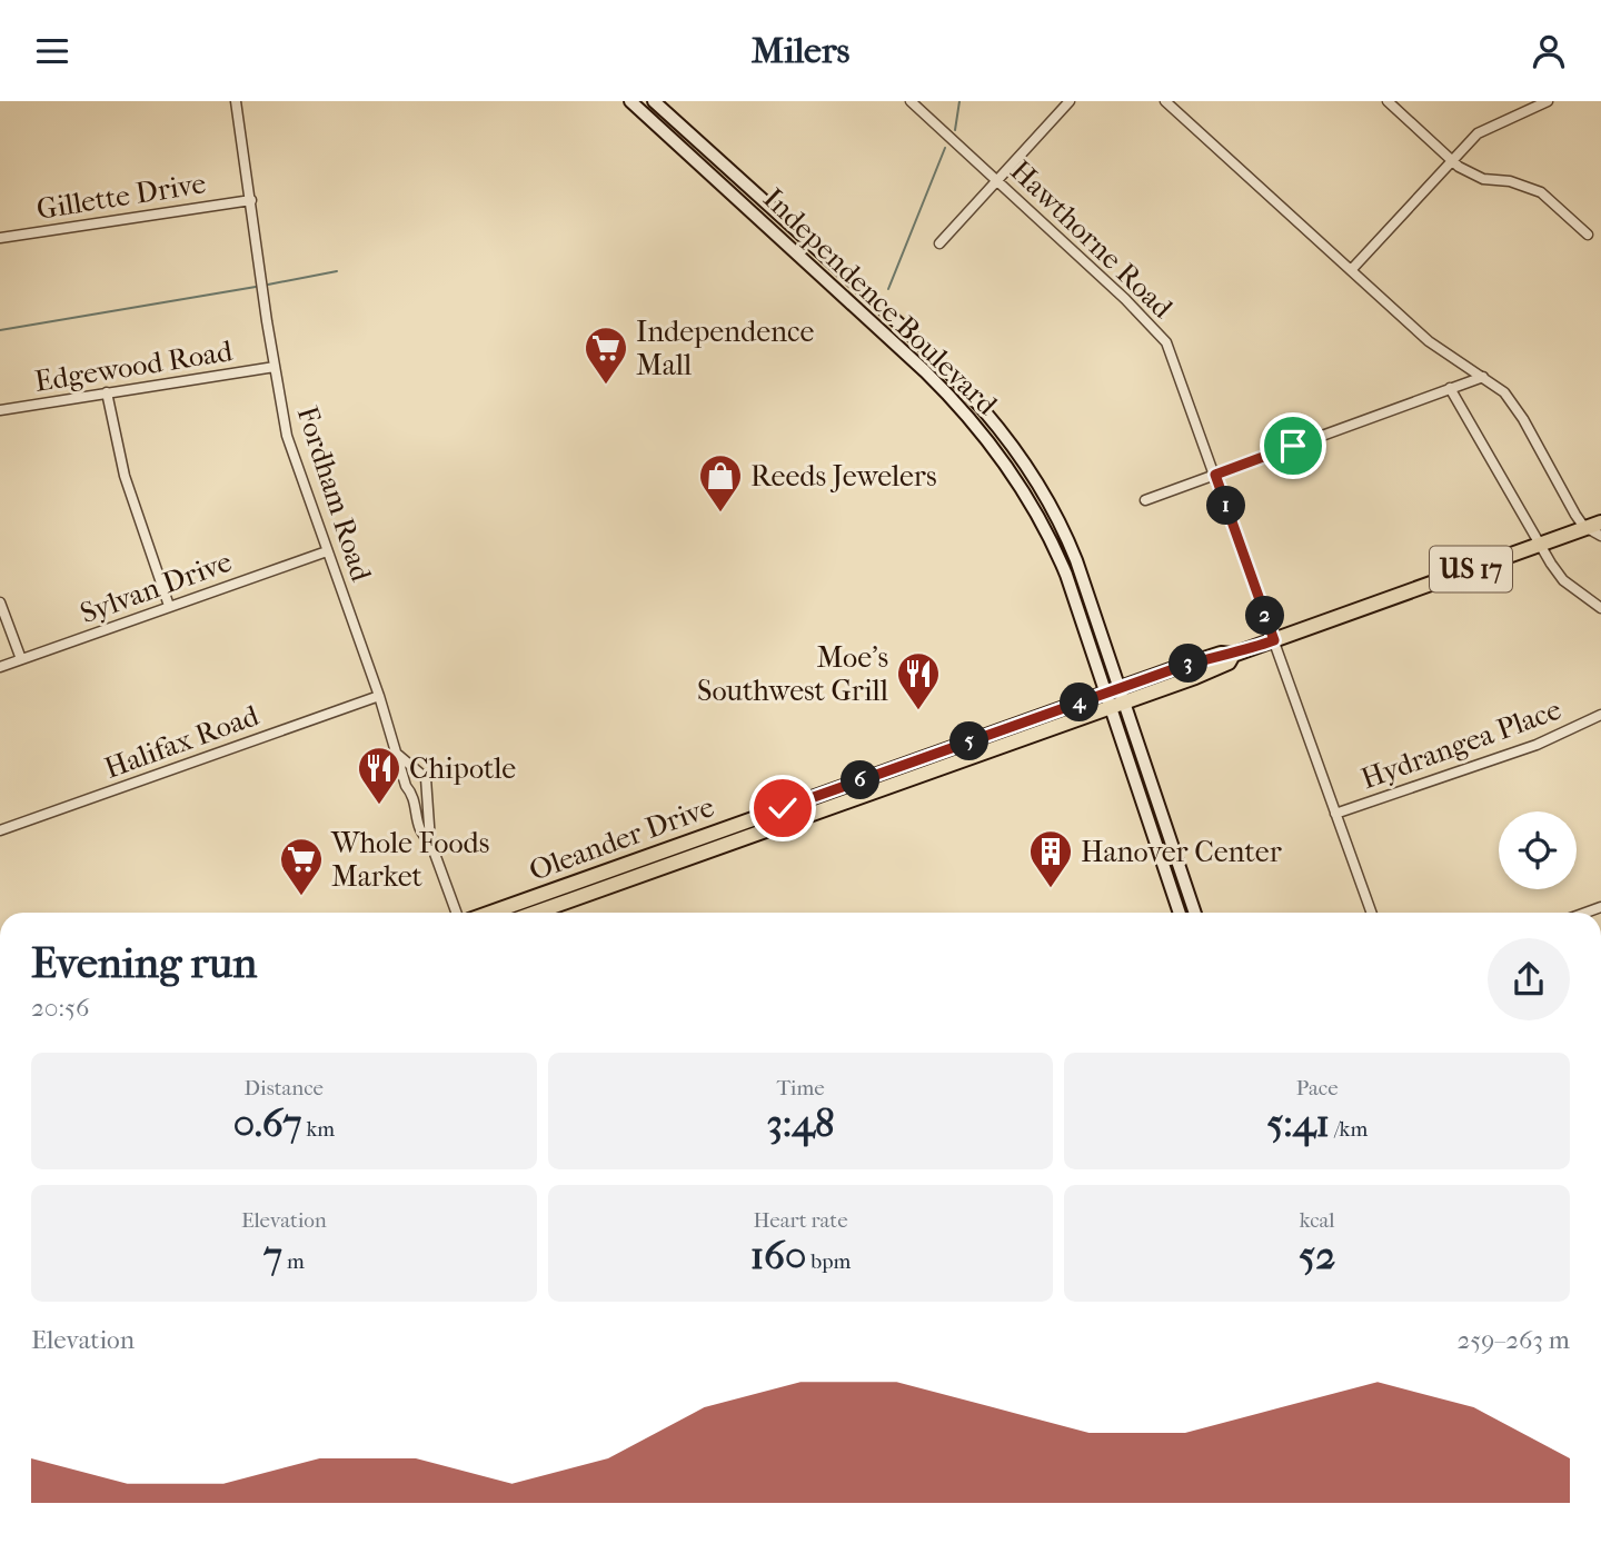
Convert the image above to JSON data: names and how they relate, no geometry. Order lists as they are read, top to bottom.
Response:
{
  "streets": {
    "main road": ["Independence Boulevard", "US 17", "Oleander Drive"],
    "street": [
      "Gillette Drive",
      "Hawthorne Road",
      "Edgewood Road",
      "Fordham Road",
      "Sylvan Drive",
      "Halifax Road",
      "Hydrangea Place"
    ]
  },
  "crossings": [
    ["Gillette Drive", "Fordham Road"],
    ["Hawthorne Road", "Hydrangea Place"],
    ["Hawthorne Road", "Oleander Drive"],
    ["Independence Boulevard", "Oleander Drive"],
    ["Edgewood Road", "Fordham Road"],
    ["Fordham Road", "Sylvan Drive"],
    ["Fordham Road", "Halifax Road"]
  ],
  "places": {
    "supermarket": ["Independence Mall", "Whole Foods Market"],
    "shop": ["Reeds Jewelers"],
    "restaurant": ["Moe's Southwest Grill", "Chipotle"],
    "building": ["Hanover Center"]
  },
  "page": {
    "header": "Milers",
    "pins": [
      "1",
      "2",
      "3",
      "4",
      "5",
      "6"
    ],
    "heading": ["Evening run", "20:56"],
    "stats": [
      ["Distance", "0.67 km"],
      ["Time", "3:48"],
      ["Pace", "5:41 /km"],
      ["Elevation", "7 m"],
      ["Heart rate", "160 bpm"],
      ["kcal", "52"]
    ],
    "chart": ["Elevation", "259–263 m"]
  }
}
